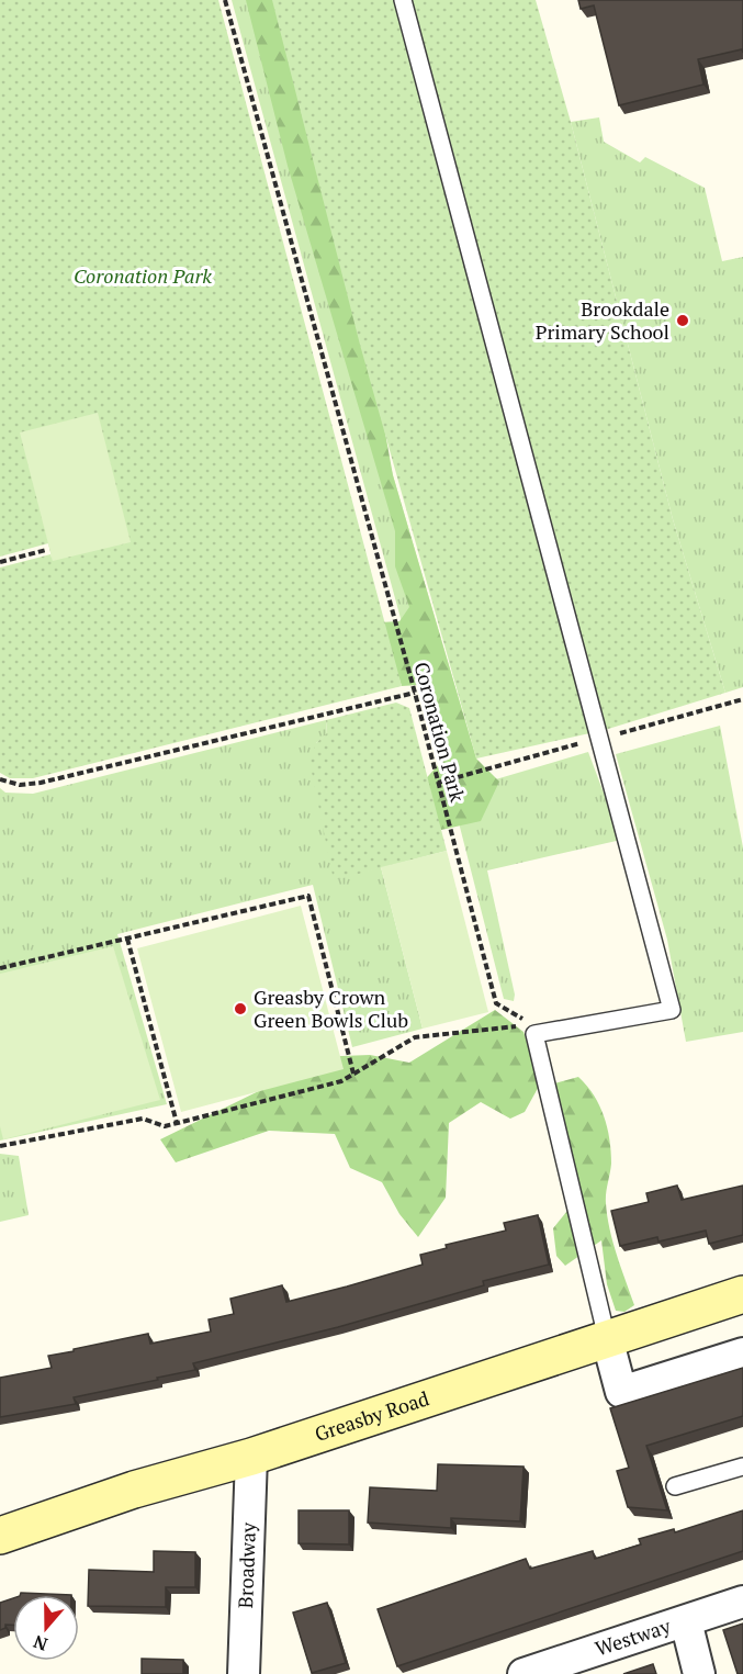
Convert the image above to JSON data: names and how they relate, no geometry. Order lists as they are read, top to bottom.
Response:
{
  "streets": {
    "main road": ["Greasby Road"],
    "street": ["Broadway", "Westway"],
    "path": ["Coronation Park"]
  },
  "crossings": [
    ["Greasby Road", "Broadway"]
  ],
  "parks": ["Coronation Park"],
  "places": ["Brookdale Primary School", "Greasby Crown Green Bowls Club"],
  "north": "bottom"
}
